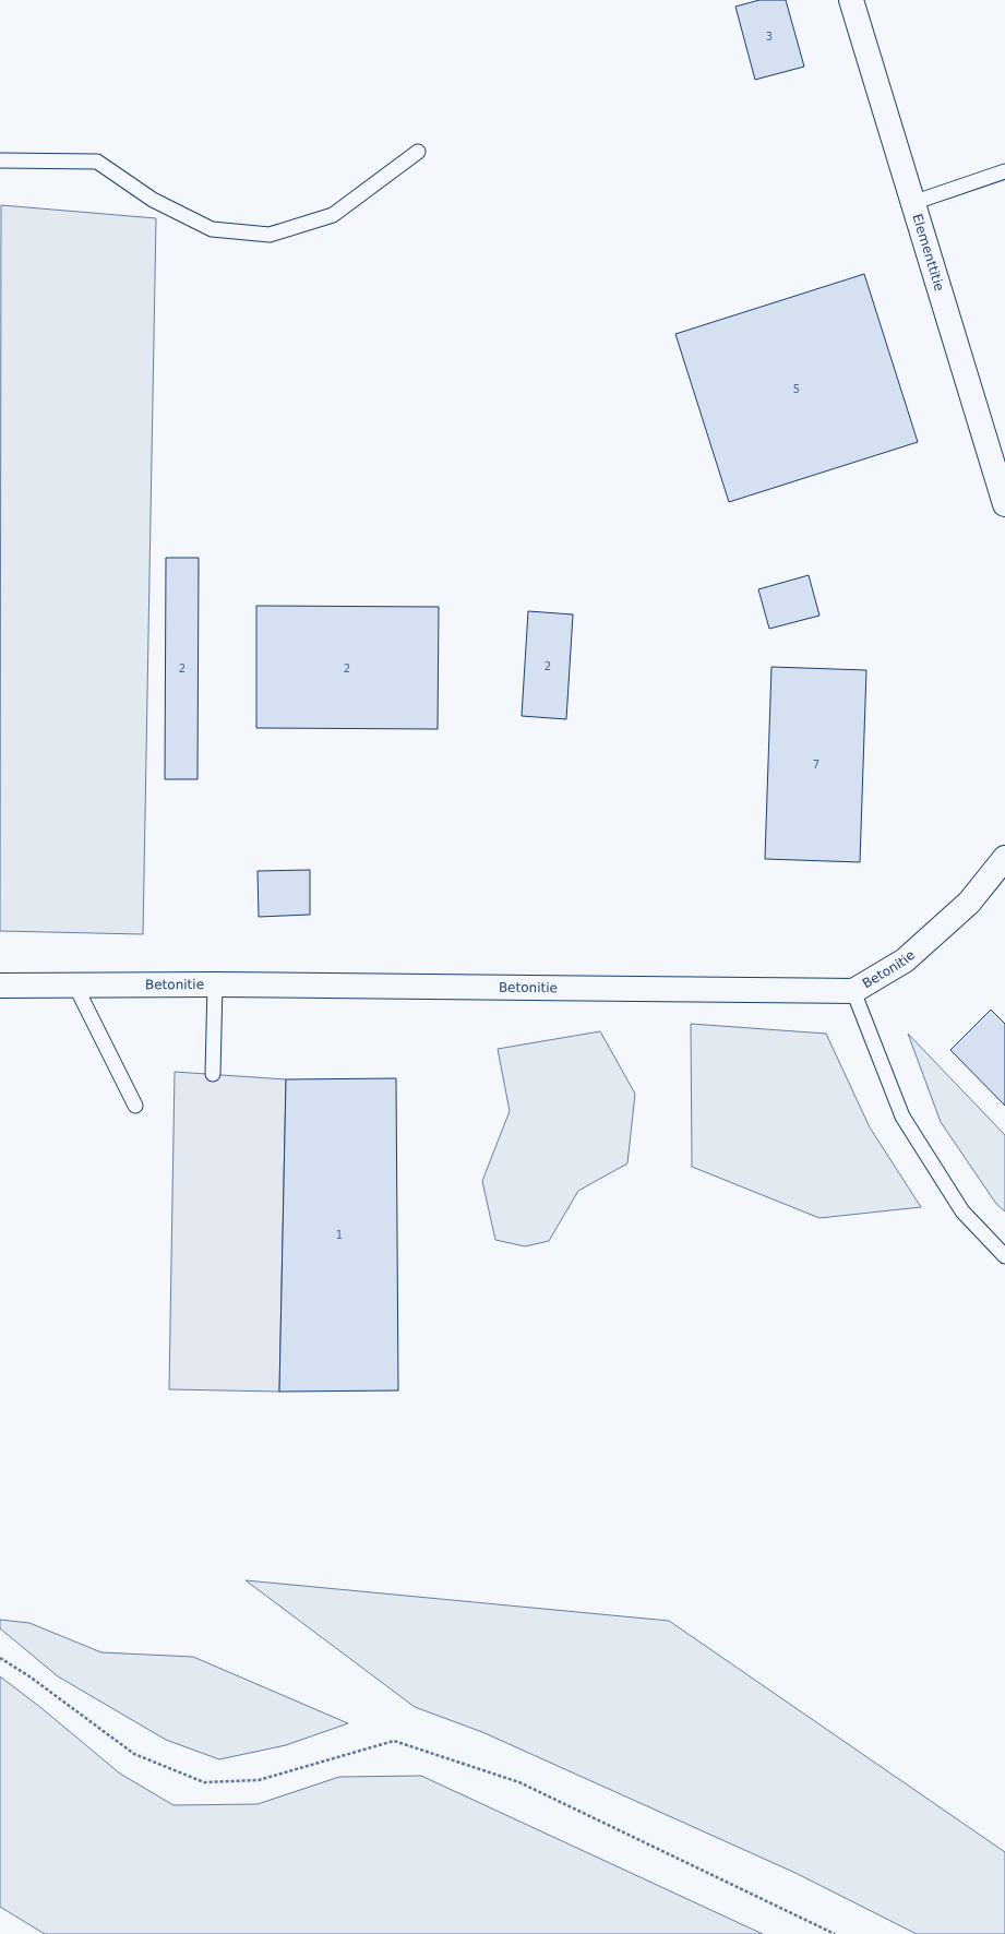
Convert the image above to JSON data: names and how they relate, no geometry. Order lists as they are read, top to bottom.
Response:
{
  "streets": {
    "street": ["Elementtitie", "Betonitie"]
  },
  "house_numbers": [
    "3",
    "5",
    "2",
    "2",
    "2",
    "7",
    "1"
  ]
}
